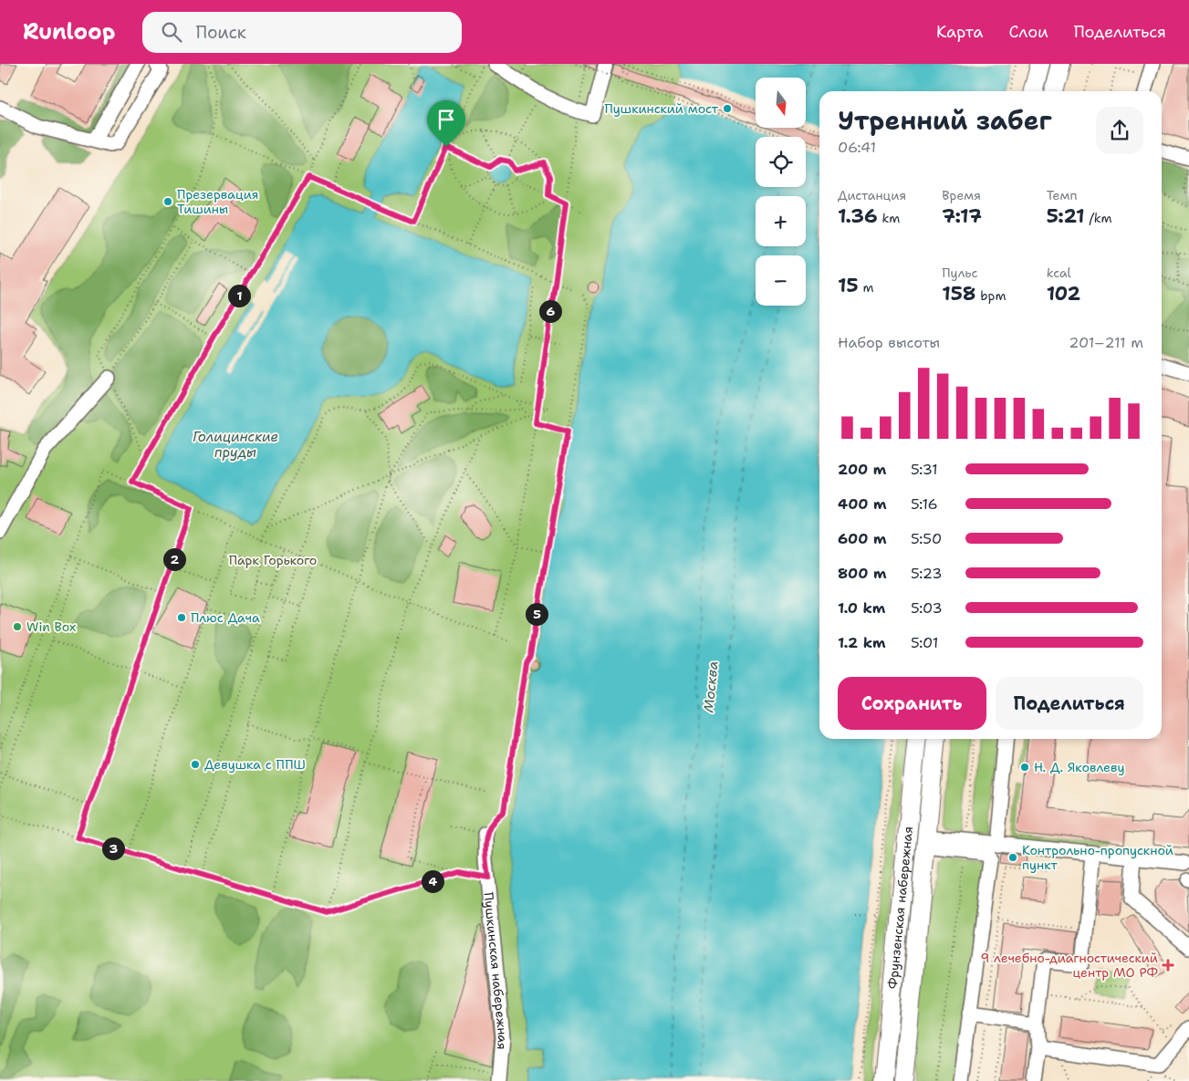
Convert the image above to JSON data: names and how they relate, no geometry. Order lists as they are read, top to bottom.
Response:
{
  "streets": {
    "main road": ["Фрунзенская набережная"],
    "street": ["Пушкинская набережная"]
  },
  "water": ["Голицинские пруды", "Москва"],
  "parks": ["Парк Горького"],
  "places": {
    "other": [
      "Пушкинский мост",
      "Презервация Тишины",
      "Плюс Дача",
      "Win Box",
      "Девушка с ППШ",
      "Н. Д. Яковлеву",
      "Контрольно-пропускной пункт"
    ],
    "health": ["9 лечебно-диагностический центр МО РФ"]
  },
  "north": "bottom",
  "page": {
    "header": "Runloop",
    "search": "Поиск",
    "nav": ["Карта", "Слои", "Поделиться"],
    "map_buttons": ["+", "−"],
    "heading": ["Утренний забег", "06:41"],
    "stats": [
      ["Дистанция", "1.36 km"],
      ["Время", "7:17"],
      ["Темп", "5:21 /km"],
      ["15 m"],
      ["Пульс", "158 bpm"],
      ["kcal", "102"]
    ],
    "pins": [
      "1",
      "6",
      "2",
      "5",
      "3",
      "4"
    ],
    "chart": ["Набор высоты", "201–211 m"],
    "list": [
      {
        "name": "200 m",
        "note": "5:31"
      },
      {
        "name": "400 m",
        "note": "5:16"
      },
      {
        "name": "600 m",
        "note": "5:50"
      },
      {
        "name": "800 m",
        "note": "5:23"
      },
      {
        "name": "1.0 km",
        "note": "5:03"
      },
      {
        "name": "1.2 km",
        "note": "5:01"
      }
    ],
    "buttons": ["Сохранить", "Поделиться"]
  }
}
